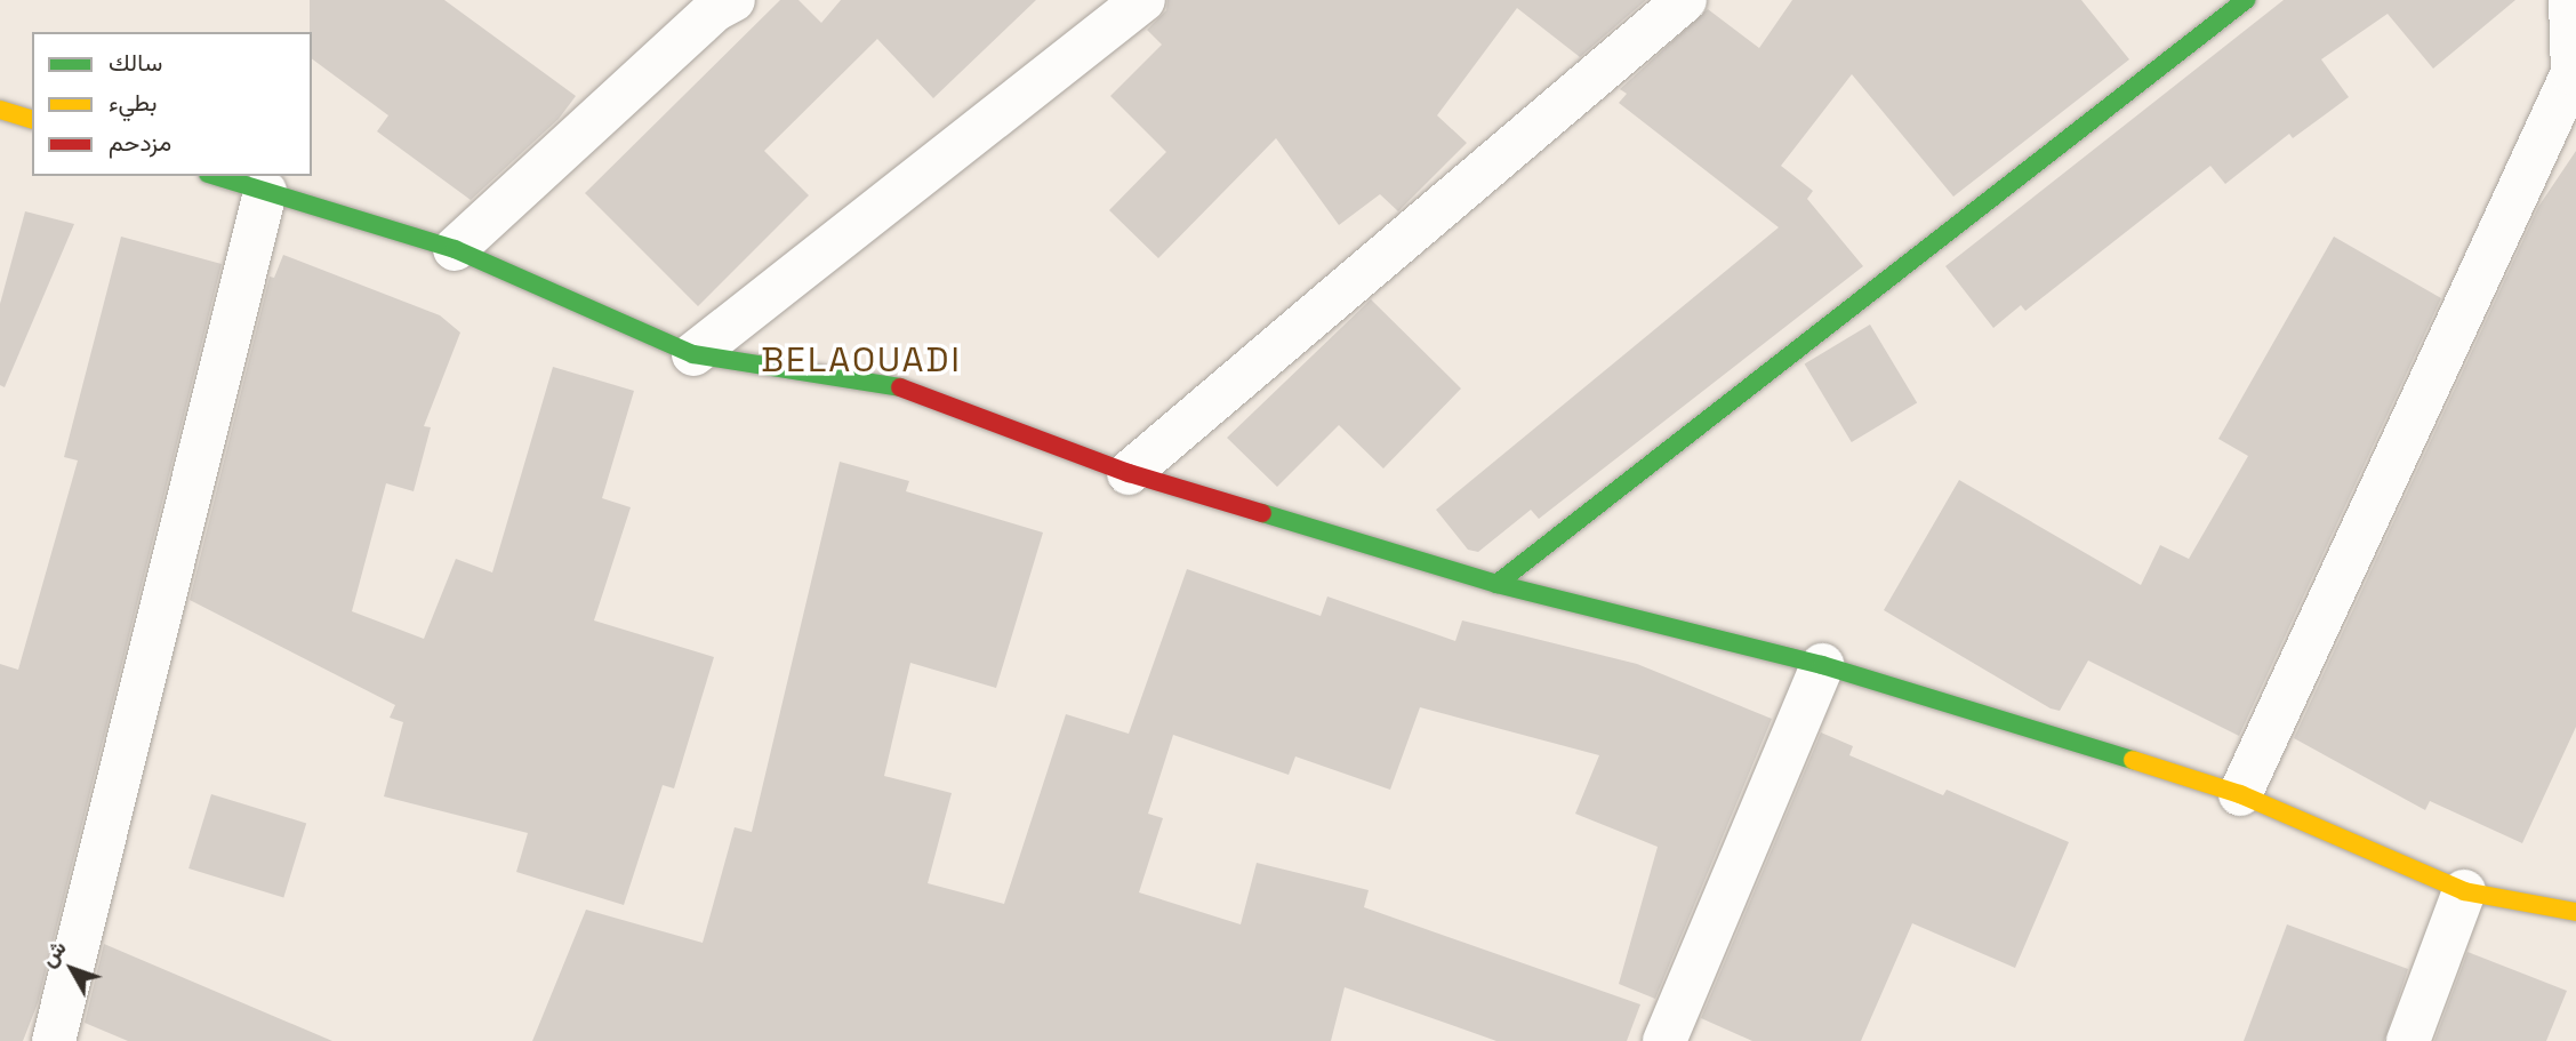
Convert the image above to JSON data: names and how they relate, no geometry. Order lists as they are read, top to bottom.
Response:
{
  "districts": ["BELAOUADI"],
  "legend": ["سالك", "بطيء", "مزدحم"],
  "north": "top left"
}
